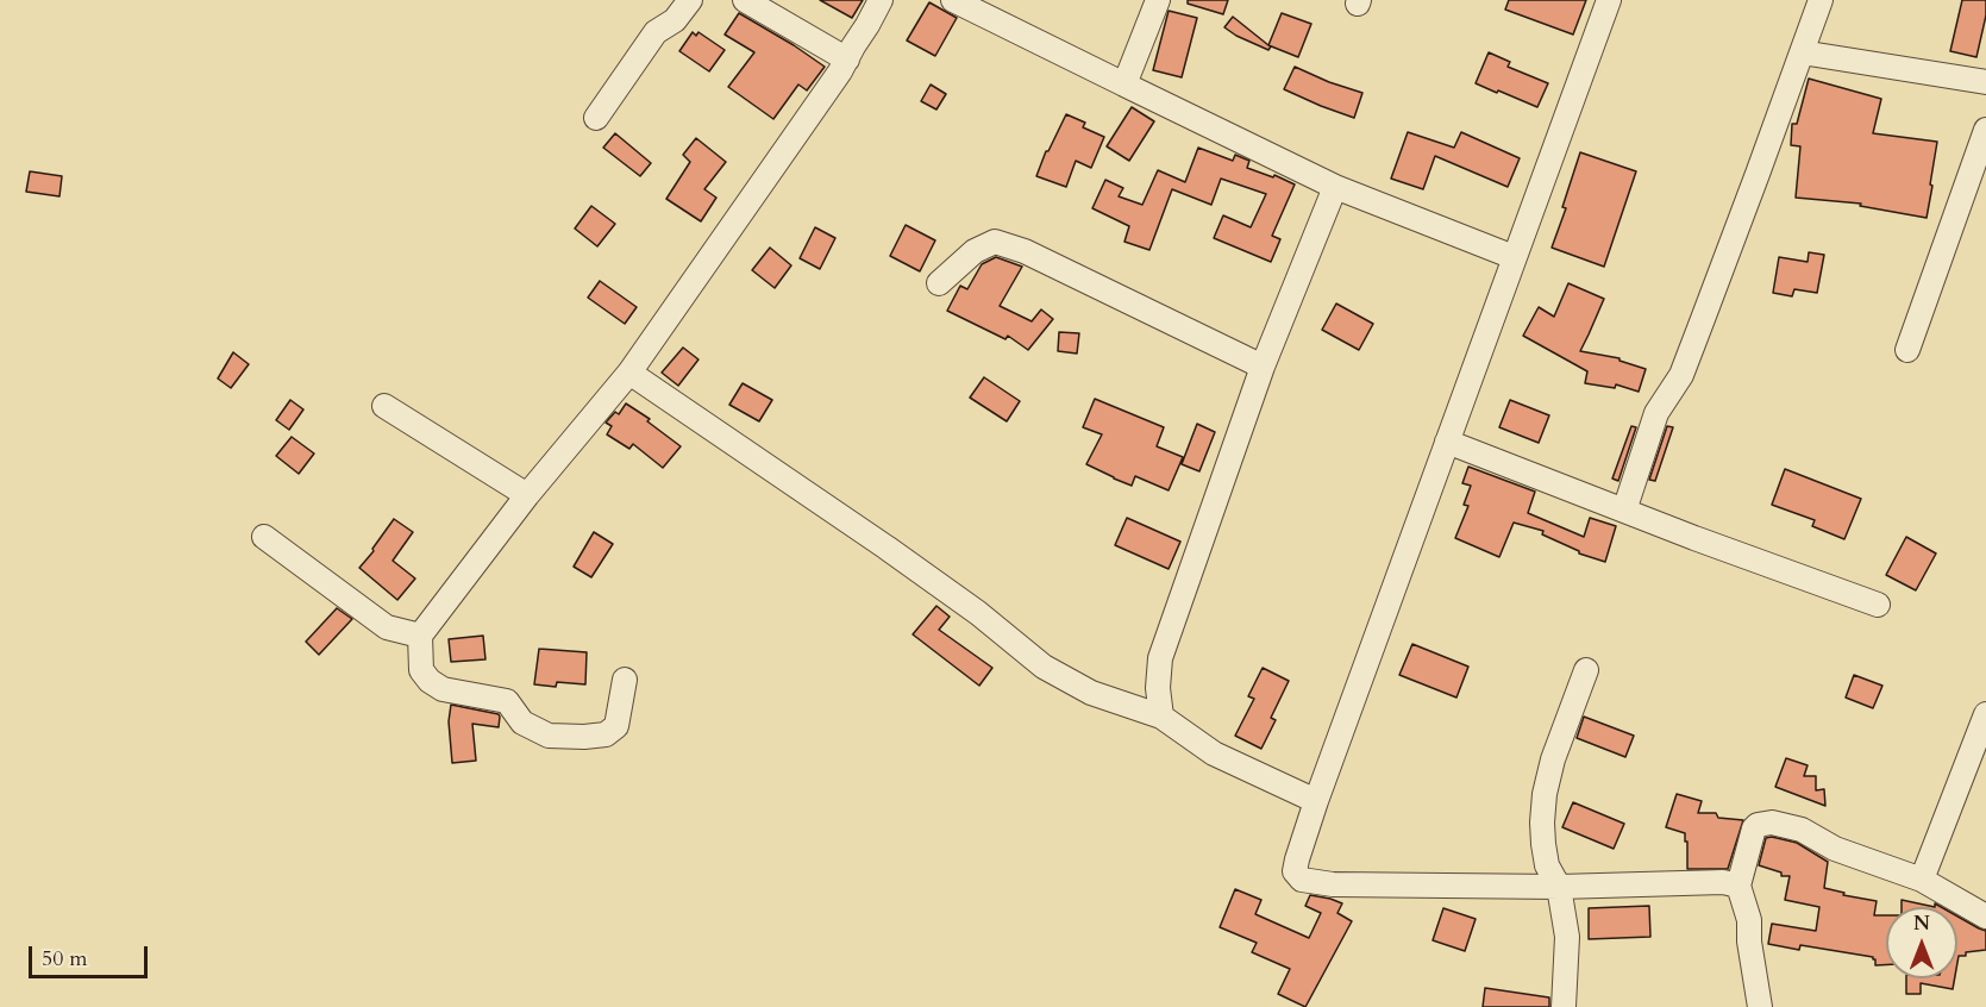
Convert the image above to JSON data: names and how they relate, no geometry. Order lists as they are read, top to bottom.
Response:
{
  "scale_bar": "50 m",
  "north": "top"
}
